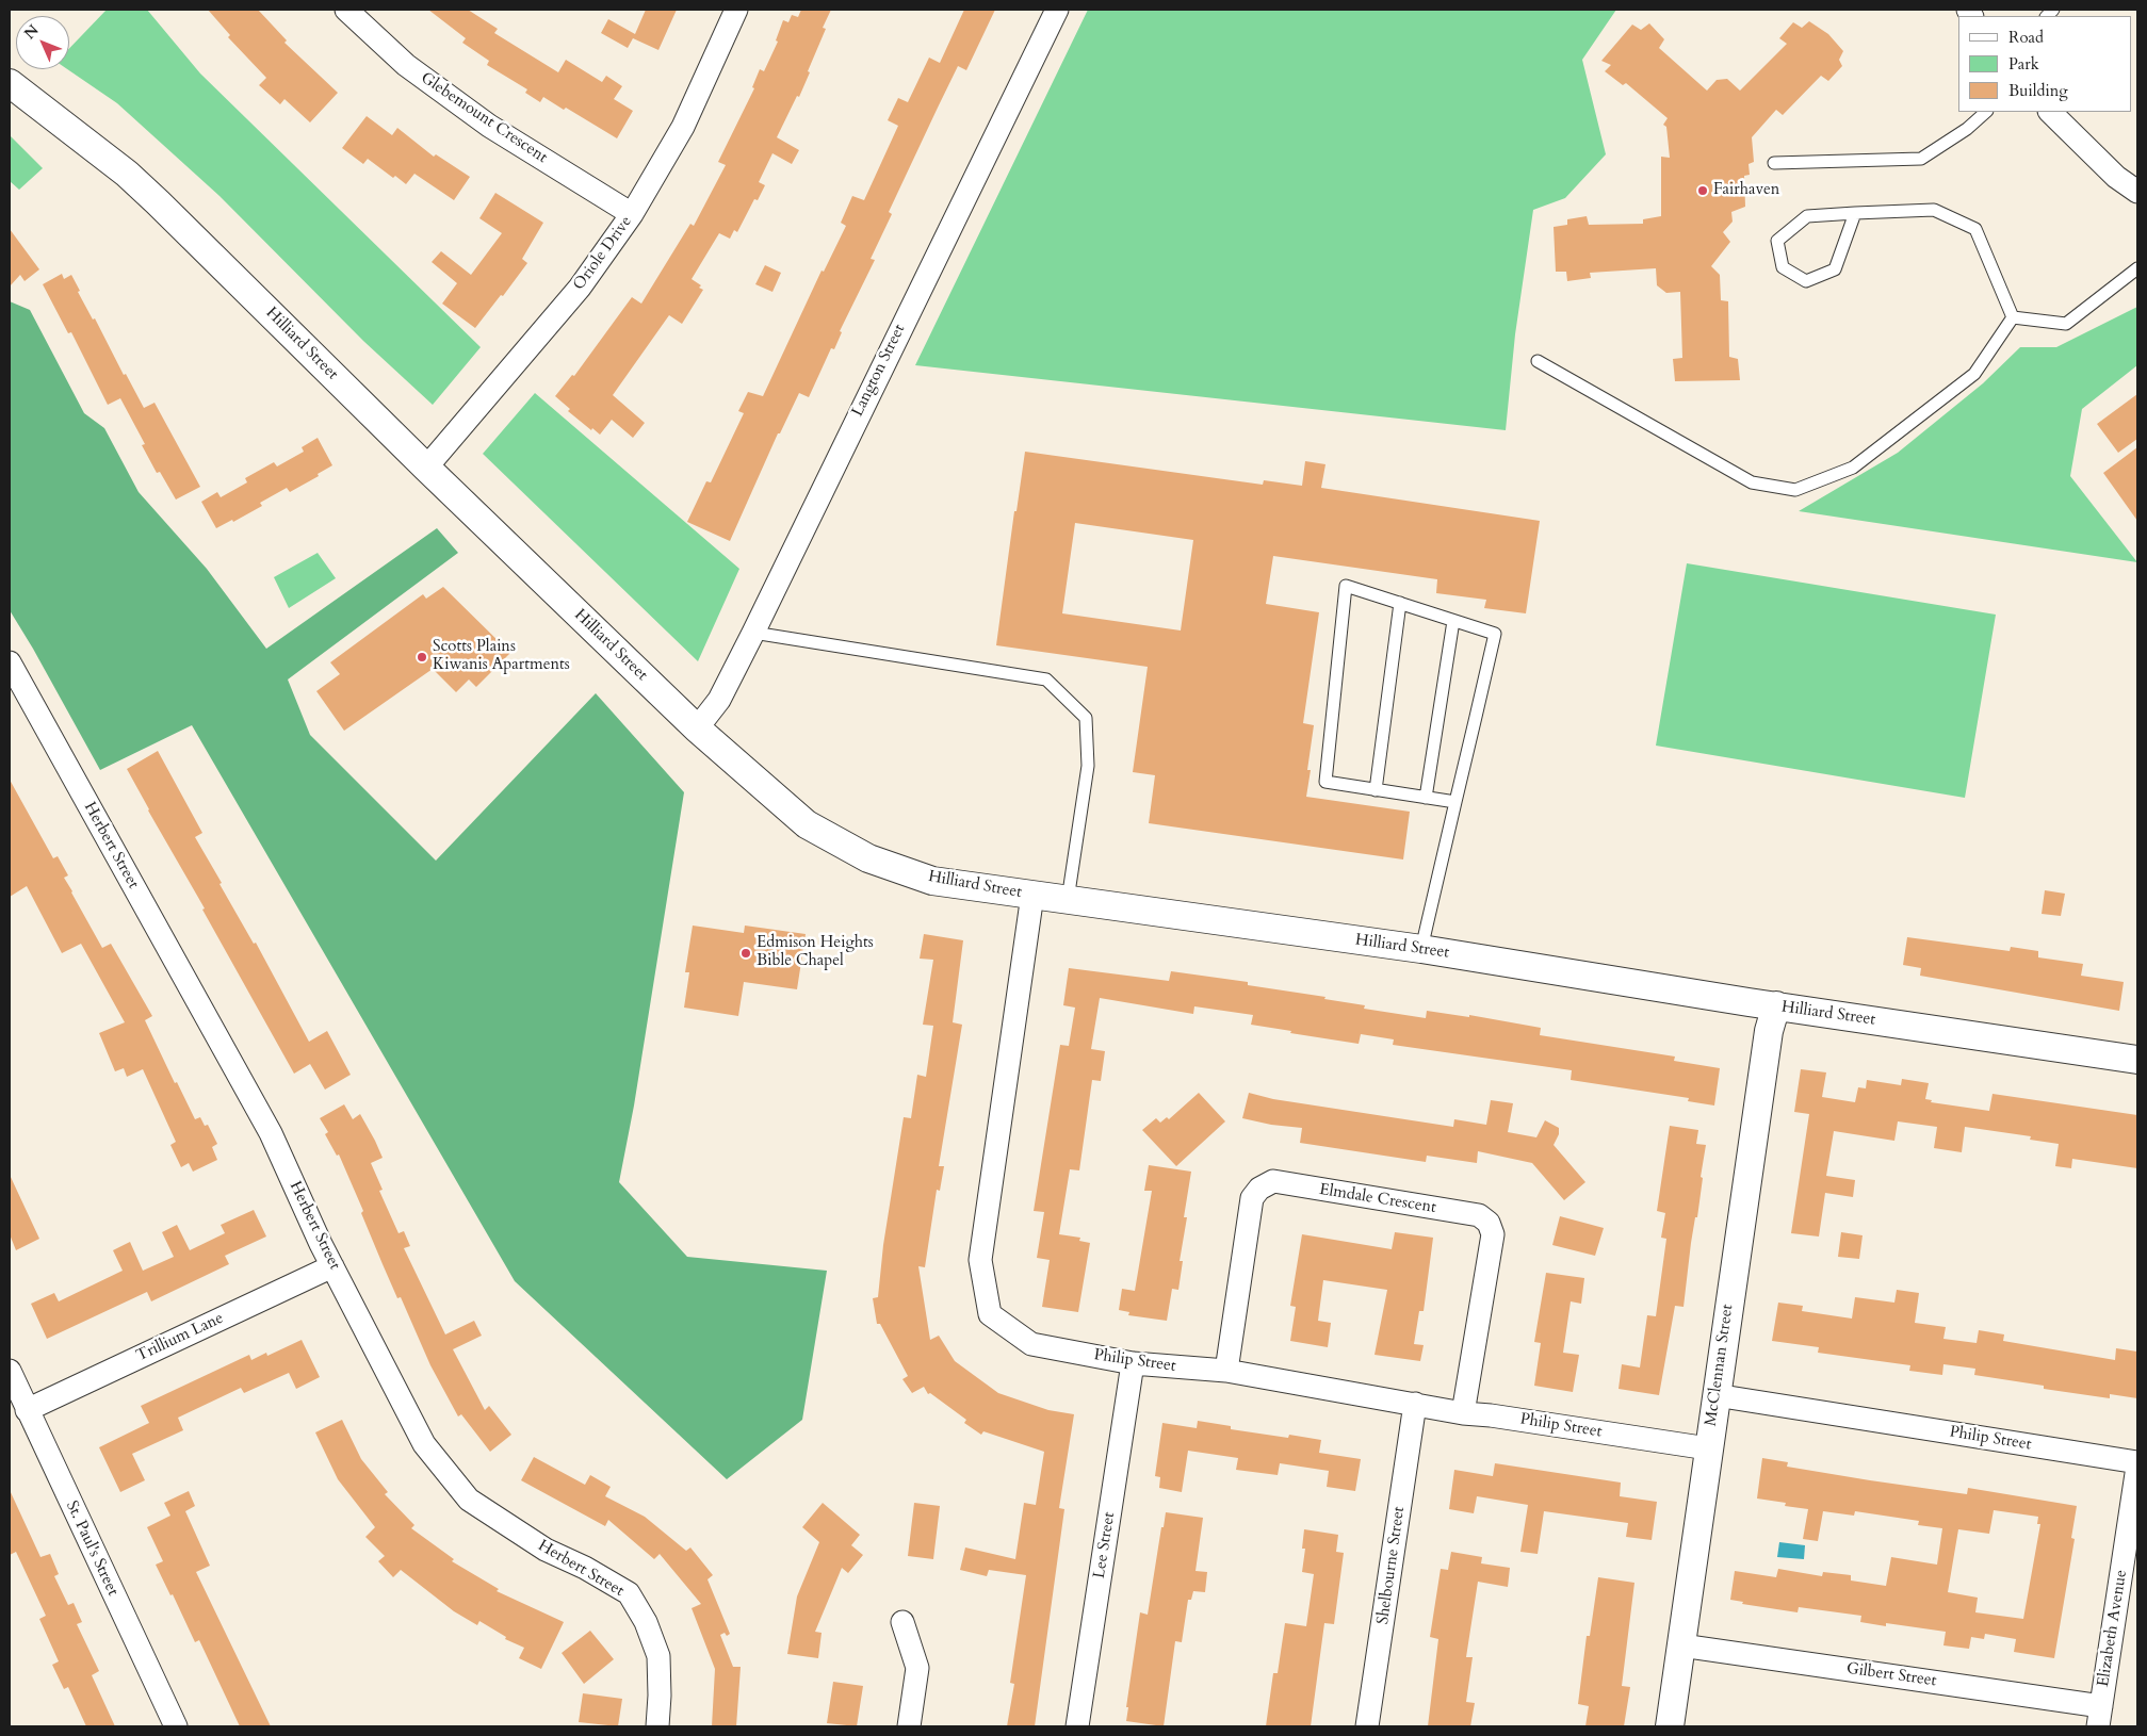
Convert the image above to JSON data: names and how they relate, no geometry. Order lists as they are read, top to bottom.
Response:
{
  "streets": {
    "street": [
      "Glebemount Crescent",
      "Oriole Drive",
      "Hilliard Street",
      "Langton Street",
      "Herbert Street",
      "Elmdale Crescent",
      "Trillium Lane",
      "Philip Street",
      "McClennan Street",
      "Lee Street",
      "St. Paul's Street",
      "Shelbourne Street",
      "Elizabeth Avenue",
      "Gilbert Street"
    ]
  },
  "crossings": [
    ["Glebemount Crescent", "Oriole Drive"],
    ["Oriole Drive", "Hilliard Street"],
    ["Hilliard Street", "Langton Street"],
    ["Hilliard Street", "Philip Street"],
    ["Hilliard Street", "McClennan Street"],
    ["Herbert Street", "Trillium Lane"],
    ["Elmdale Crescent", "Philip Street"],
    ["Trillium Lane", "St. Paul's Street"],
    ["Philip Street", "McClennan Street"],
    ["Philip Street", "Lee Street"],
    ["Philip Street", "Shelbourne Street"],
    ["McClennan Street", "Gilbert Street"],
    ["Elizabeth Avenue", "Gilbert Street"]
  ],
  "places": ["Fairhaven", "Scotts Plains Kiwanis Apartments", "Edmison Heights Bible Chapel"],
  "legend": ["Road", "Park", "Building"],
  "north": "top left"
}
